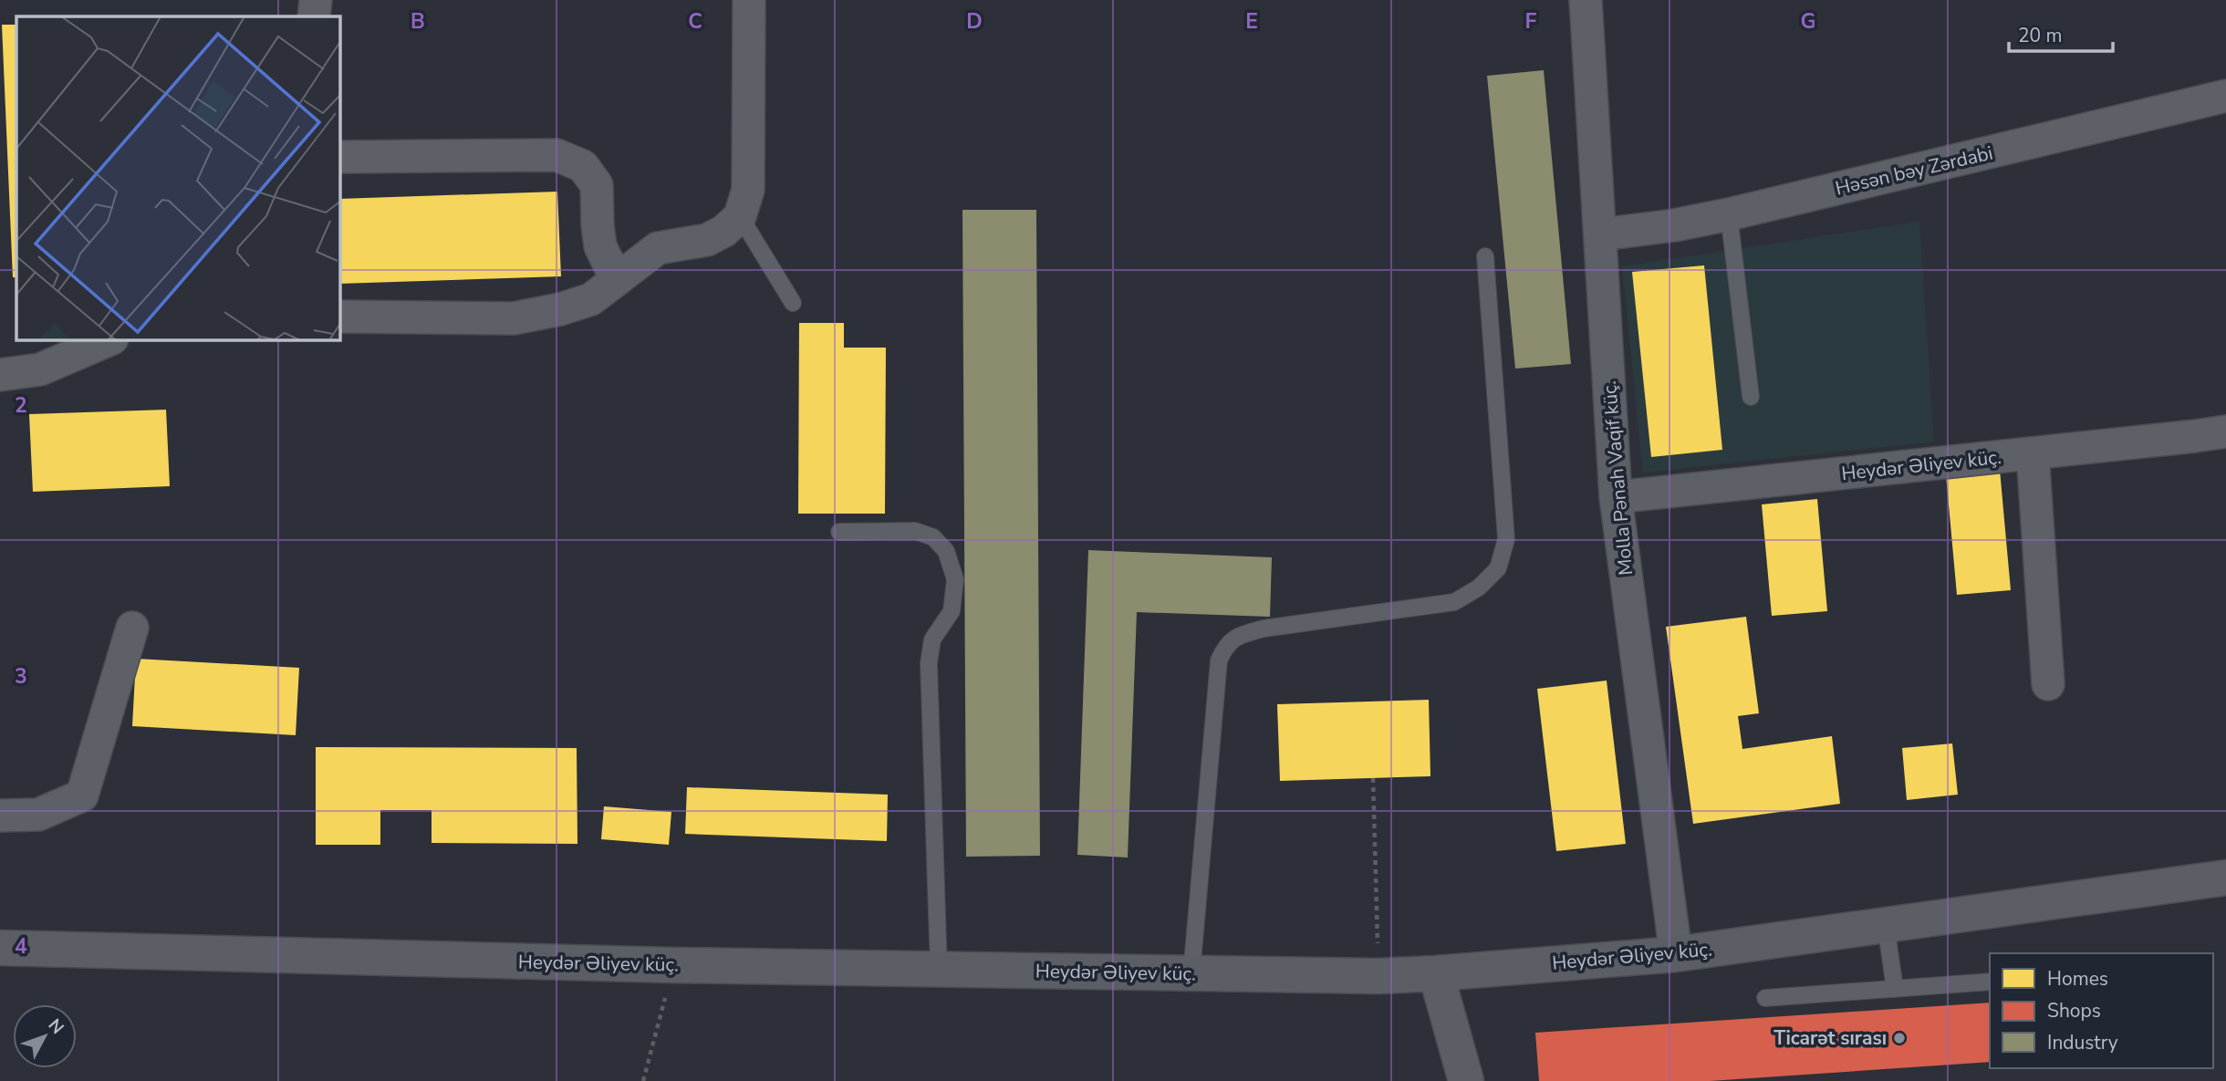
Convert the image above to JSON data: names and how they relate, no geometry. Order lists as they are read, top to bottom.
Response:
{
  "streets": {
    "main road": ["Heydər Əliyev küç."],
    "street": ["Həsən bəy Zərdabi", "Molla Pənah Vaqif küç."]
  },
  "crossings": [
    ["Həsən bəy Zərdabi", "Molla Pənah Vaqif küç."],
    ["Heydər Əliyev küç.", "Molla Pənah Vaqif küç."]
  ],
  "places": ["Ticarət sırası"],
  "legend": ["Homes", "Shops", "Industry"],
  "scale_bar": "20 m",
  "north": "top right",
  "grid": {
    "columns": [
      "B",
      "C",
      "D",
      "E",
      "F",
      "G"
    ],
    "rows": ["2", "3", "4"]
  }
}
